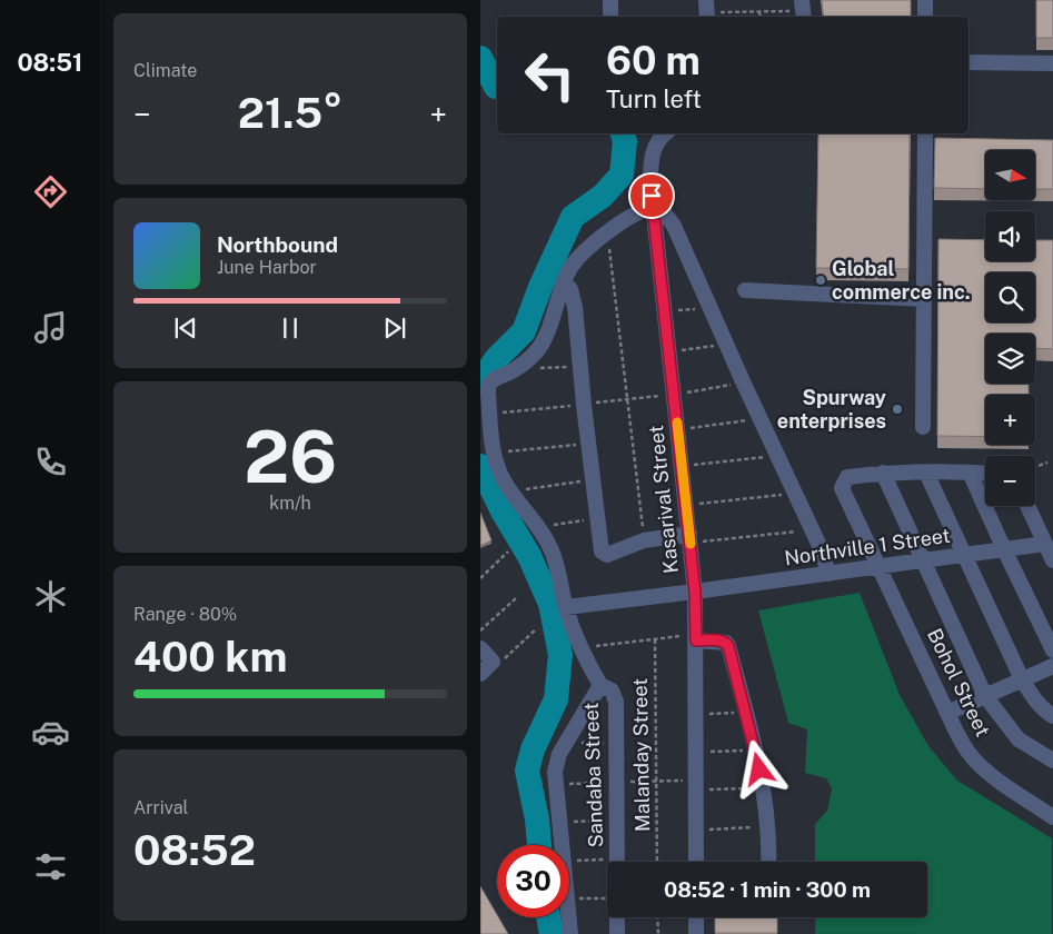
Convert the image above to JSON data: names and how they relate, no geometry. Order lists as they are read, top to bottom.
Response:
{
  "streets": {
    "street": [
      "Kasarival Street",
      "Northville 1 Street",
      "Bohol Street",
      "Sandaba Street"
    ],
    "path": ["Malanday Street"]
  },
  "crossings": [
    ["Kasarival Street", "Northville 1 Street"],
    ["Northville 1 Street", "Bohol Street"]
  ],
  "places": ["Global commerce inc.", "Spurway enterprises"],
  "north": "right",
  "page": {
    "tabs": "08:51",
    "tile": [
      "Climate",
      ["26", "km/h"],
      ["Range · 80%", "400 km"],
      ["Arrival", "08:52"]
    ],
    "turn": ["60 m", "Turn left"],
    "heat": ["−", "21.5°", "+"],
    "map_buttons": ["+", "−"],
    "song": ["Northbound", "June Harbor"],
    "limit": "30",
    "trip": "08:52 · 1 min · 300 m"
  }
}
